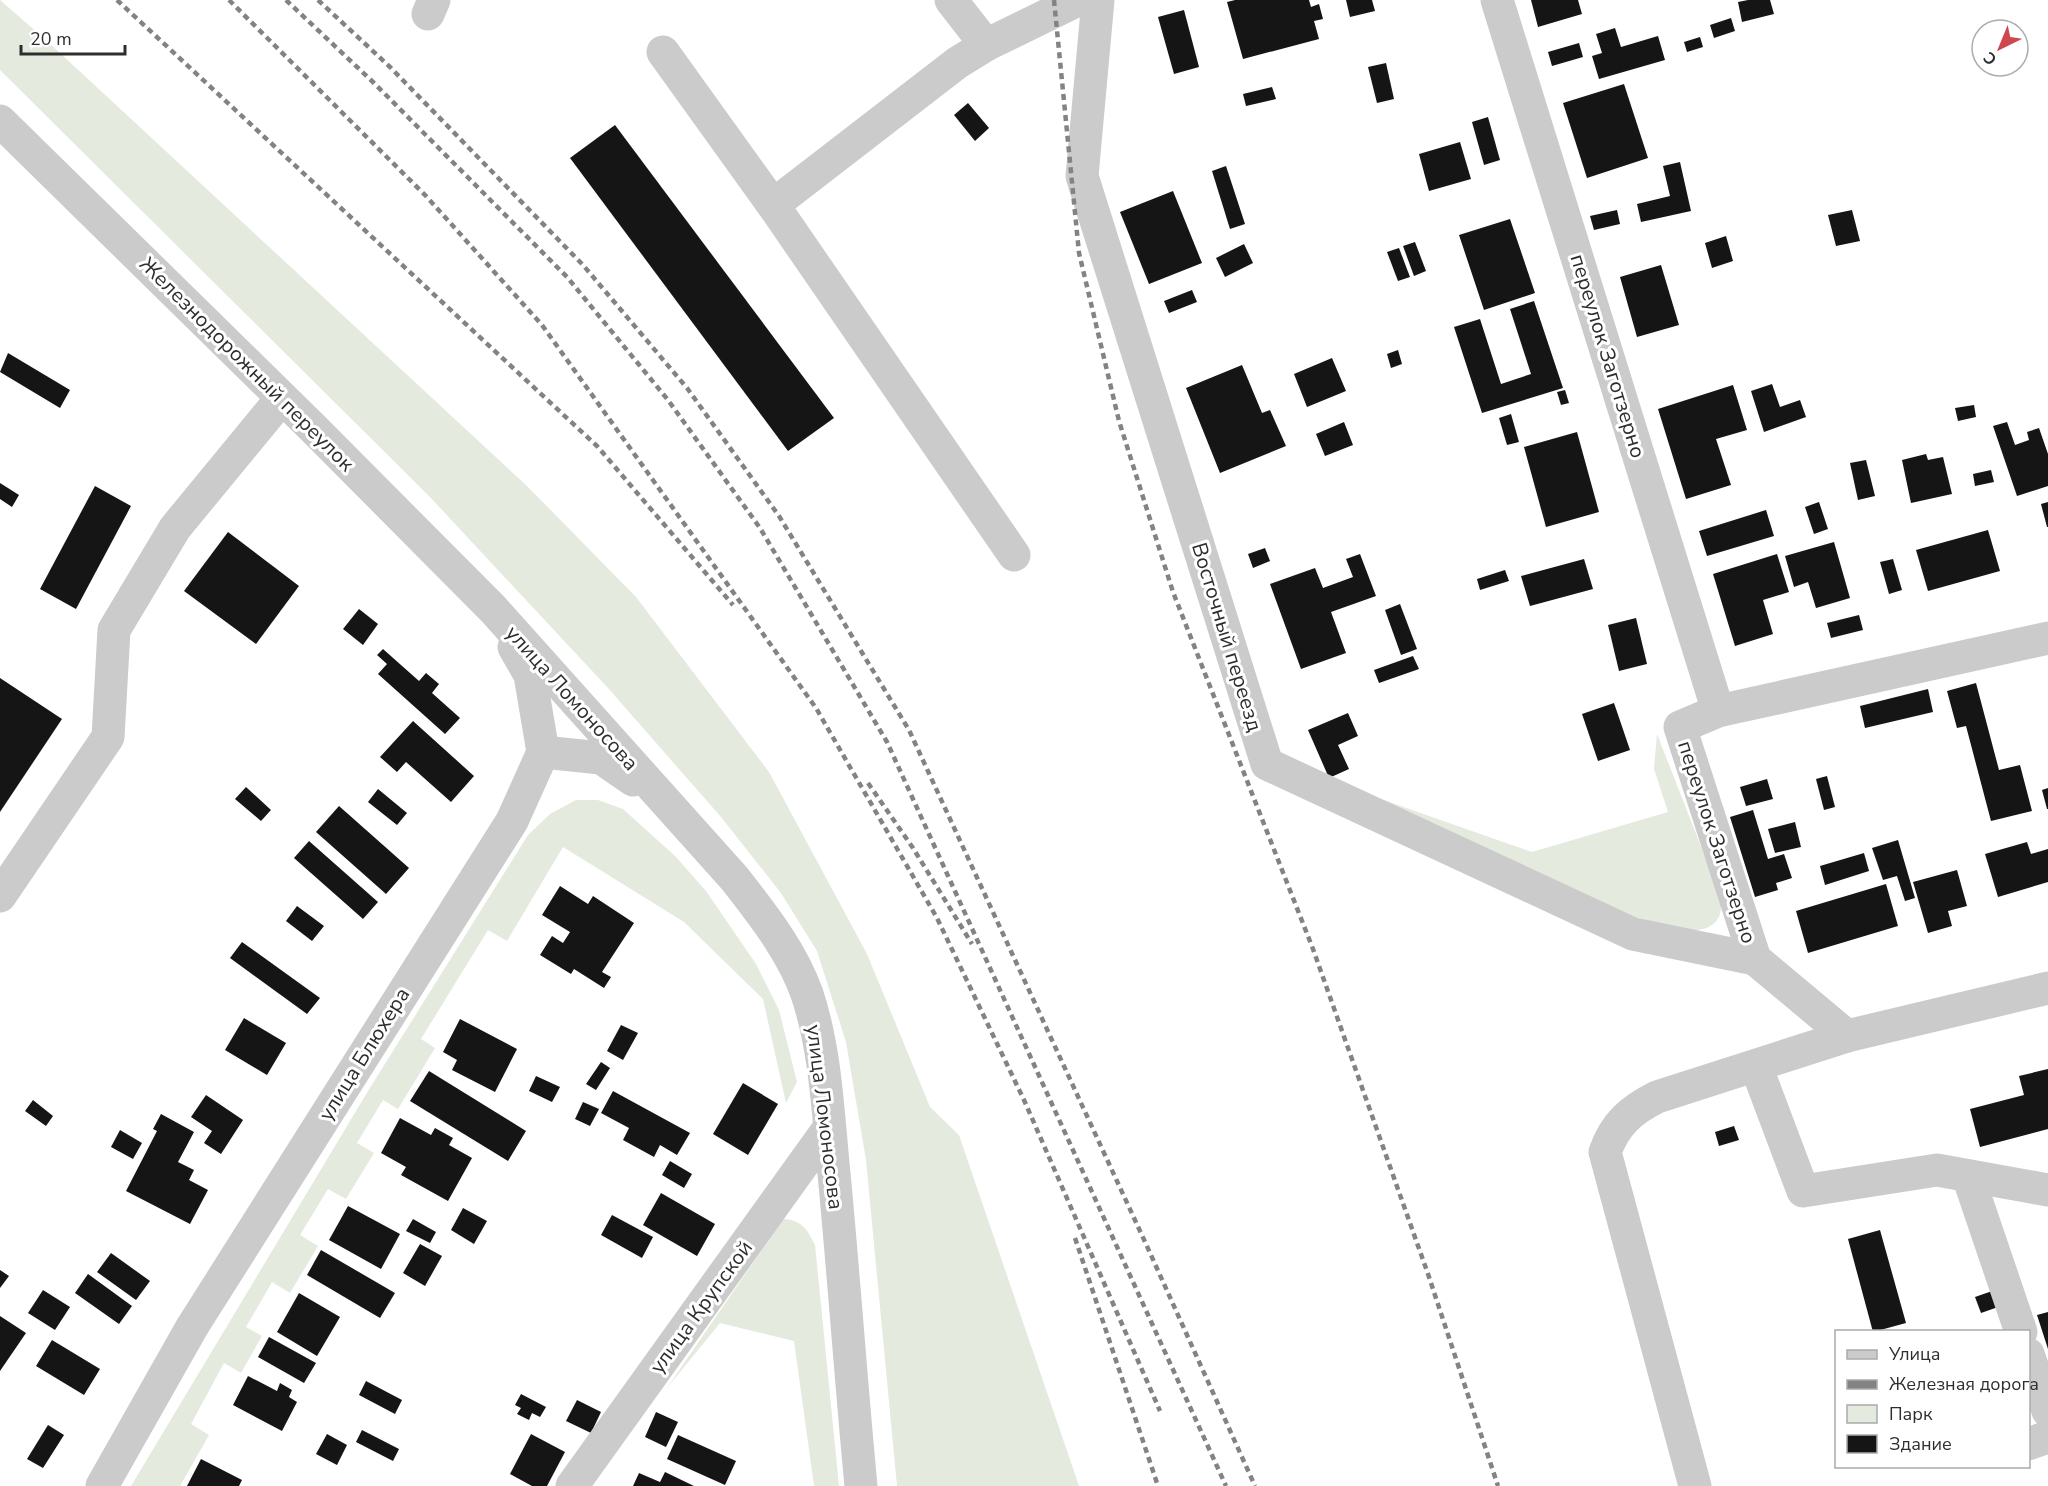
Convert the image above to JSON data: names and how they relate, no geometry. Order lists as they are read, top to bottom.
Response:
{
  "streets": {
    "street": [
      "переулок Заготзерно",
      "Железнодорожный переулок",
      "Восточный переезд",
      "улица Ломоносова",
      "улица Блюхера",
      "улица Крупской"
    ]
  },
  "crossings": [
    ["переулок Заготзерно", "Восточный переезд"],
    ["Железнодорожный переулок", "улица Ломоносова"],
    ["улица Ломоносова", "улица Крупской"]
  ],
  "legend": [
    "Улица",
    "Железная дорога",
    "Парк",
    "Здание"
  ],
  "scale_bar": "20 m",
  "north": "bottom left"
}
